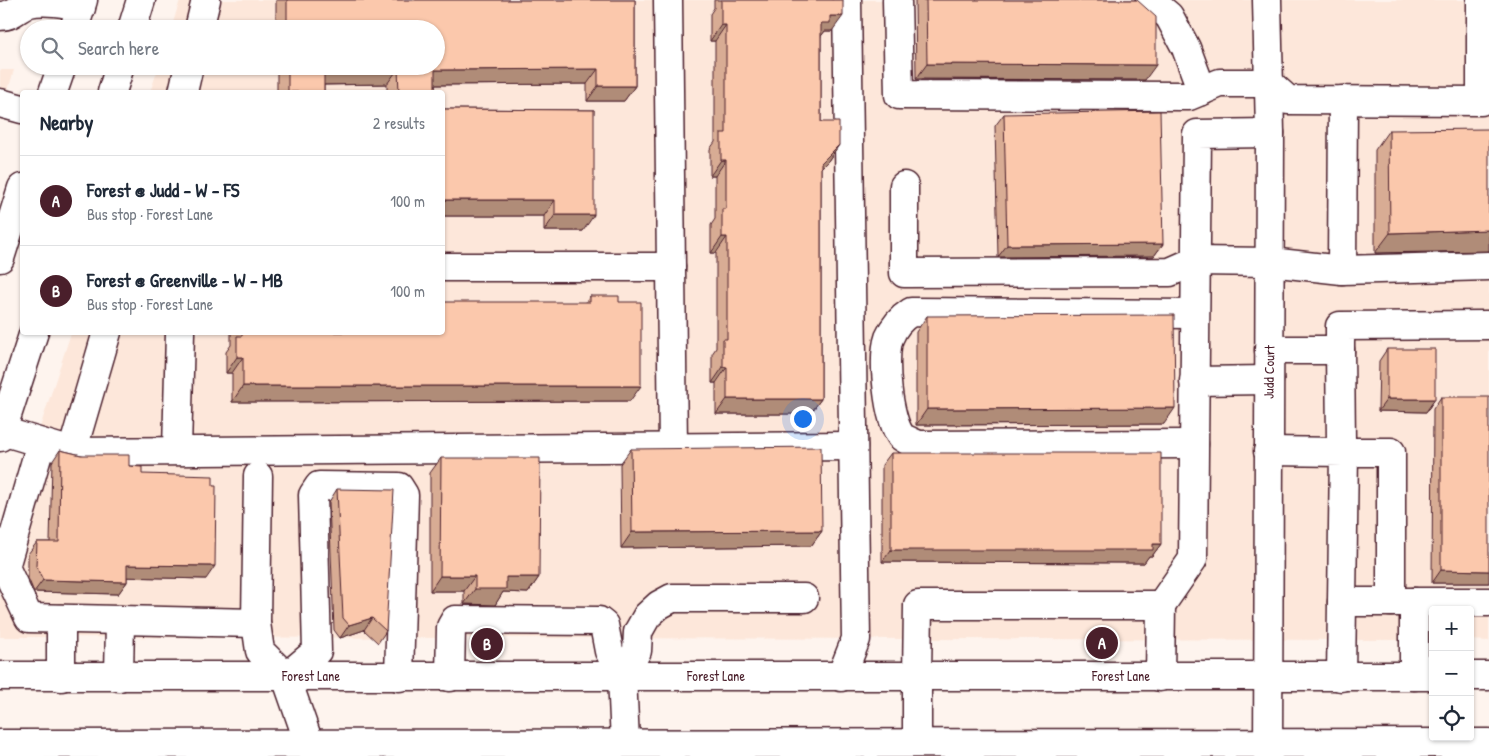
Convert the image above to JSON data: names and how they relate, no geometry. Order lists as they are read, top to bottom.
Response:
{
  "streets": {
    "main road": ["Judd Court", "Forest Lane"]
  },
  "crossings": [
    ["Judd Court", "Forest Lane"]
  ],
  "page": {
    "search": "Search here",
    "heading": ["Nearby", "2 results"],
    "list": [
      {
        "mark": "A",
        "name": "Forest @ Judd - W - FS",
        "note": "Bus stop · Forest Lane",
        "value": "100 m"
      },
      {
        "mark": "B",
        "name": "Forest @ Greenville - W - MB",
        "note": "Bus stop · Forest Lane",
        "value": "100 m"
      }
    ],
    "map_buttons": ["+", "−"],
    "pins": ["A", "B"]
  }
}
